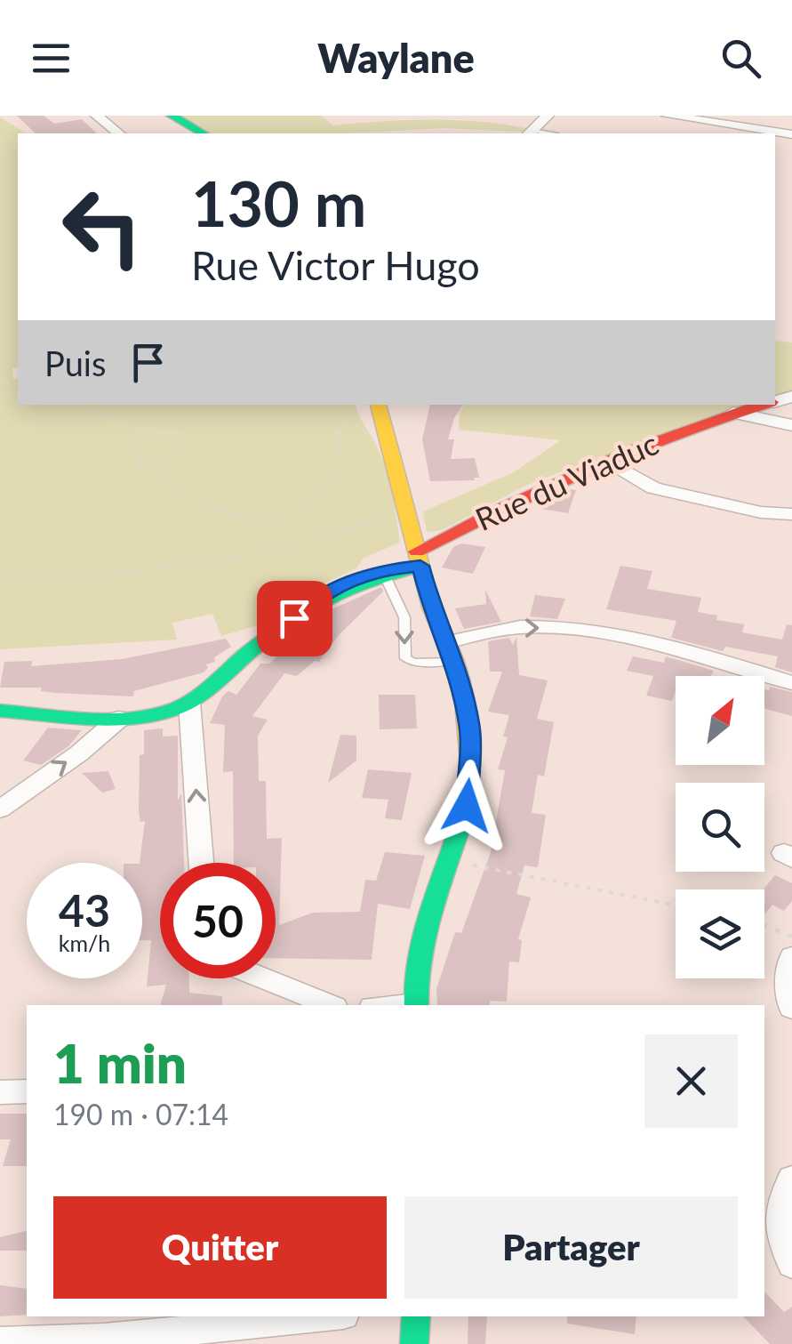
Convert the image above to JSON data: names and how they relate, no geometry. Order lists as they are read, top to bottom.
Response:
{
  "streets": {
    "street": ["Rue du Viaduc"]
  },
  "north": "top right",
  "page": {
    "header": "Waylane",
    "turn": ["130 m", "Rue Victor Hugo"],
    "then": "Puis",
    "speed": "43 km/h",
    "limit": "50",
    "heading": ["1 min", "190 m · 07:14"],
    "buttons": ["Quitter", "Partager"]
  }
}
